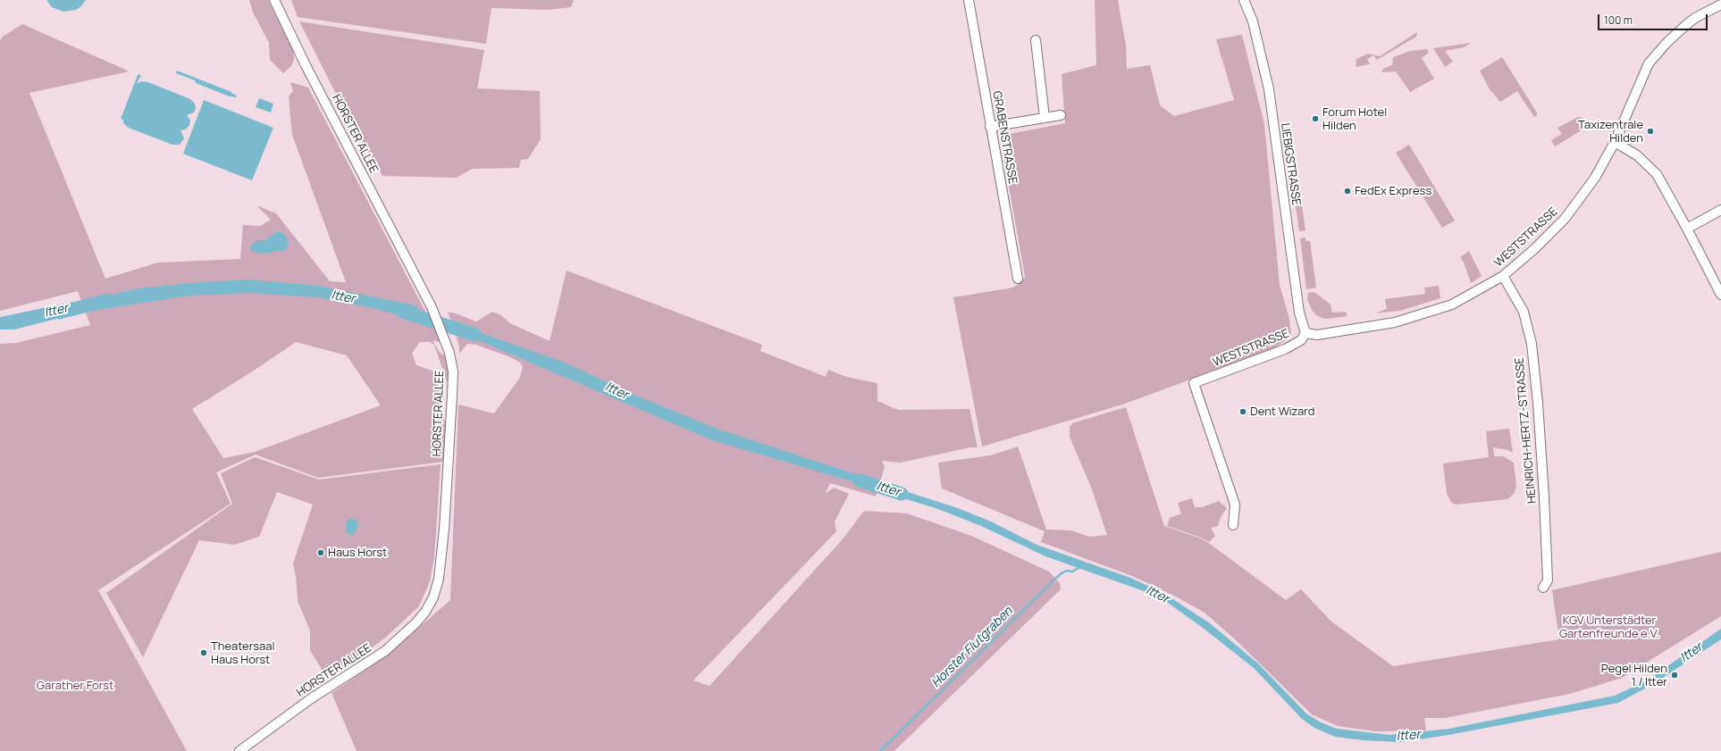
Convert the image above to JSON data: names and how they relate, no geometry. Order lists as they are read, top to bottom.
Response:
{
  "streets": {
    "street": [
      "HORSTER ALLEE",
      "GRABENSTRASSE",
      "LIEBIGSTRASSE",
      "WESTSTRASSE",
      "HEINRICH-HERTZ-STRASSE"
    ]
  },
  "crossings": [
    ["LIEBIGSTRASSE", "WESTSTRASSE"],
    ["WESTSTRASSE", "HEINRICH-HERTZ-STRASSE"]
  ],
  "water": ["Itter", "Horster Flutgraben"],
  "parks": ["KGV Unterstädter Gartenfreunde e.V.", "Garather Forst"],
  "places": [
    "Forum Hotel Hilden",
    "Taxizentrale Hilden",
    "FedEx Express",
    "Dent Wizard",
    "Haus Horst",
    "Theatersaal Haus Horst",
    "Pegel Hilden 1 / Itter"
  ],
  "scale_bar": "100 m"
}
